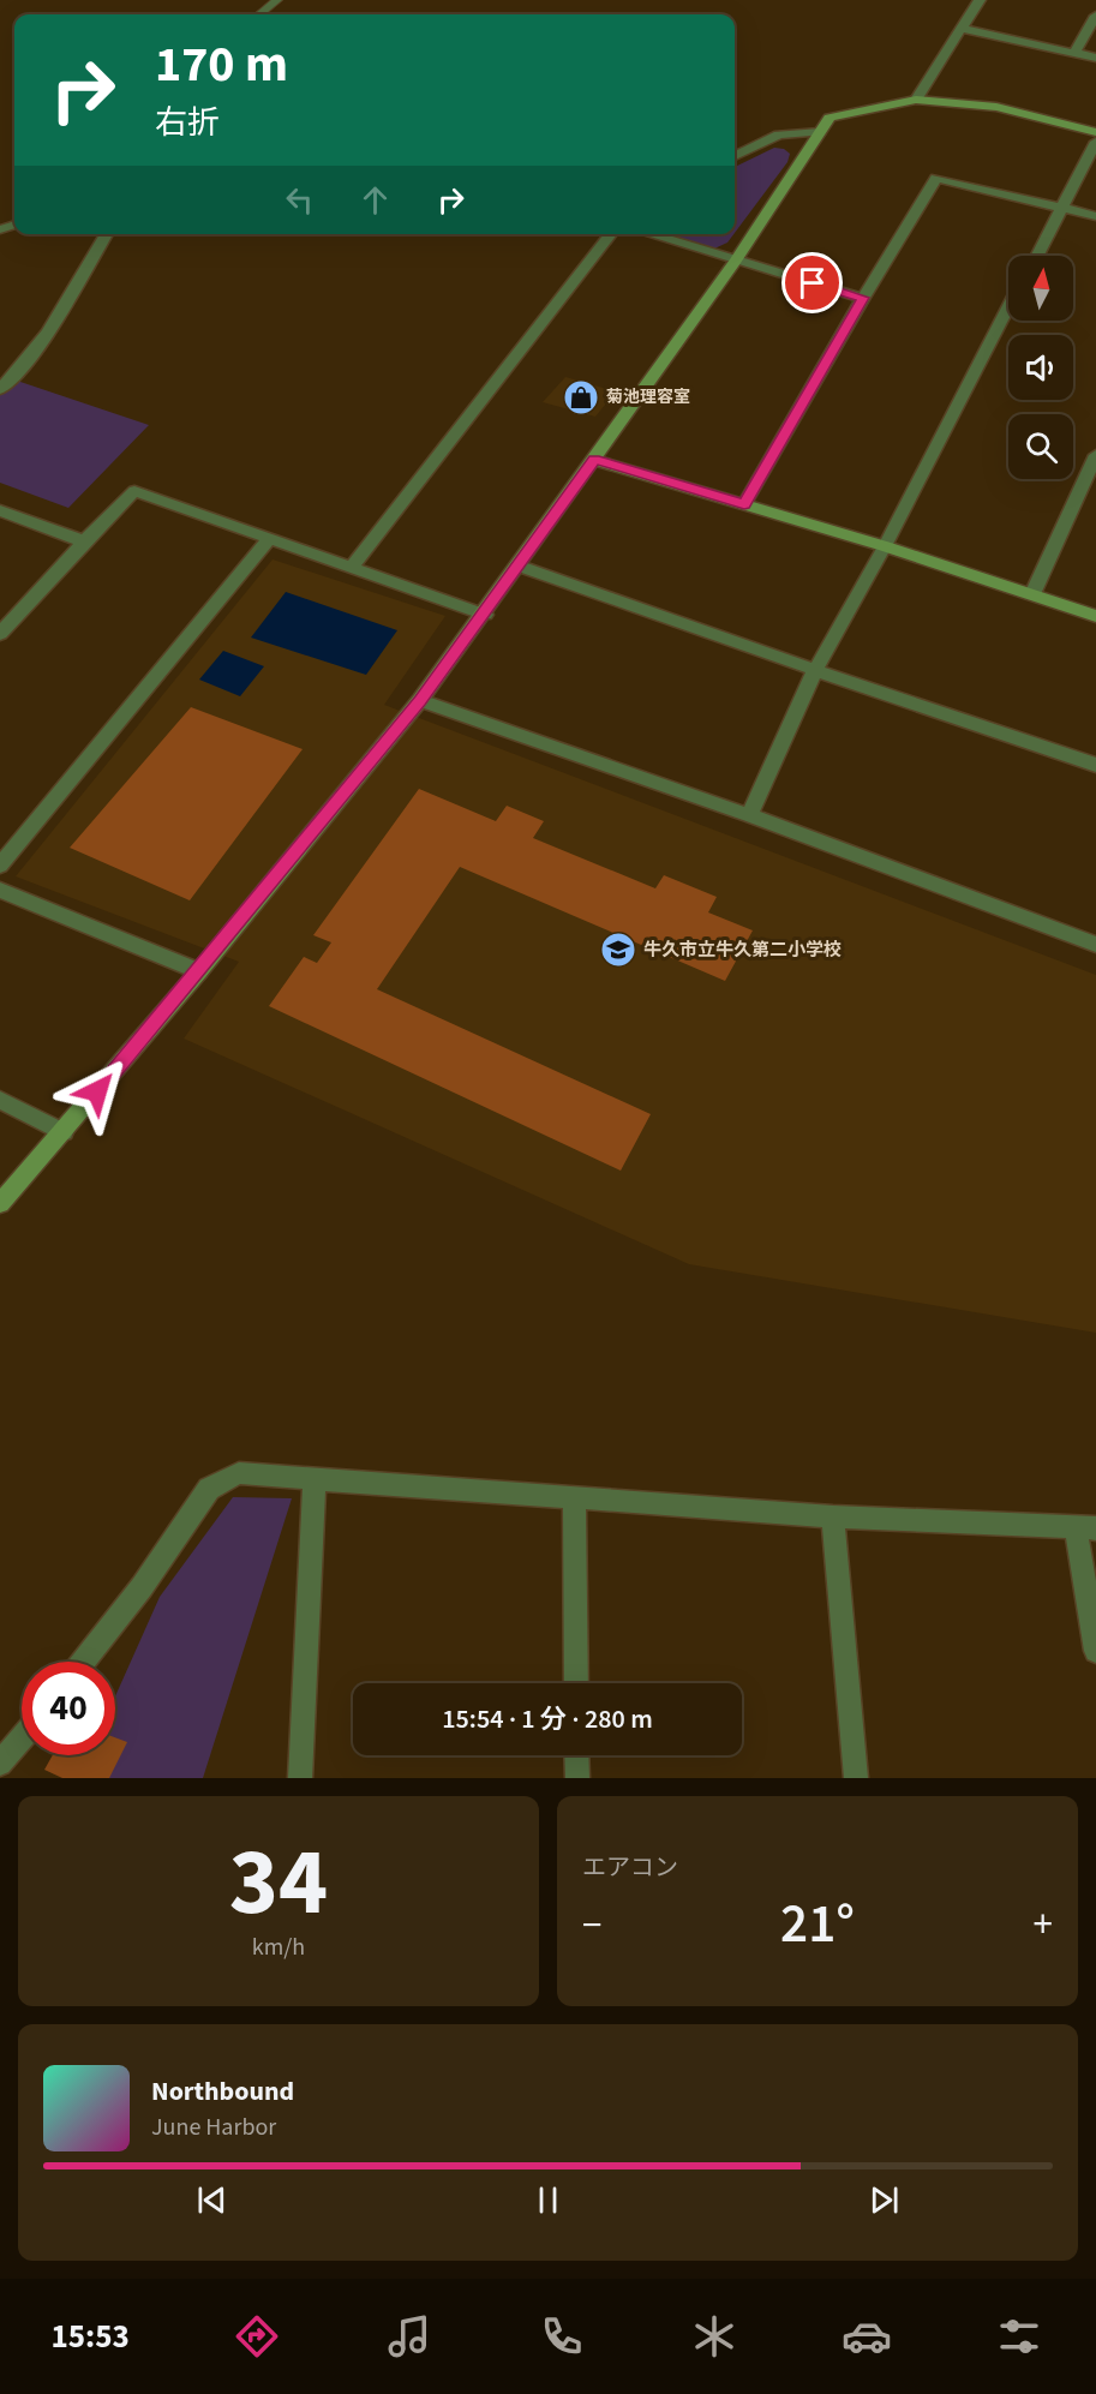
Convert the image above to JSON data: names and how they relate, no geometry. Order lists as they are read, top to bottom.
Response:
{
  "places": {
    "shop": ["菊池理容室"],
    "school or university": ["牛久市立牛久第二小学校"]
  },
  "north": "top",
  "page": {
    "turn": ["170 m", "右折"],
    "limit": "40",
    "trip": "15:54 · 1 分 · 280 m",
    "tile": [
      ["34", "km/h"],
      "エアコン"
    ],
    "heat": ["−", "21°", "+"],
    "song": ["Northbound", "June Harbor"],
    "tabs": "15:53"
  }
}
